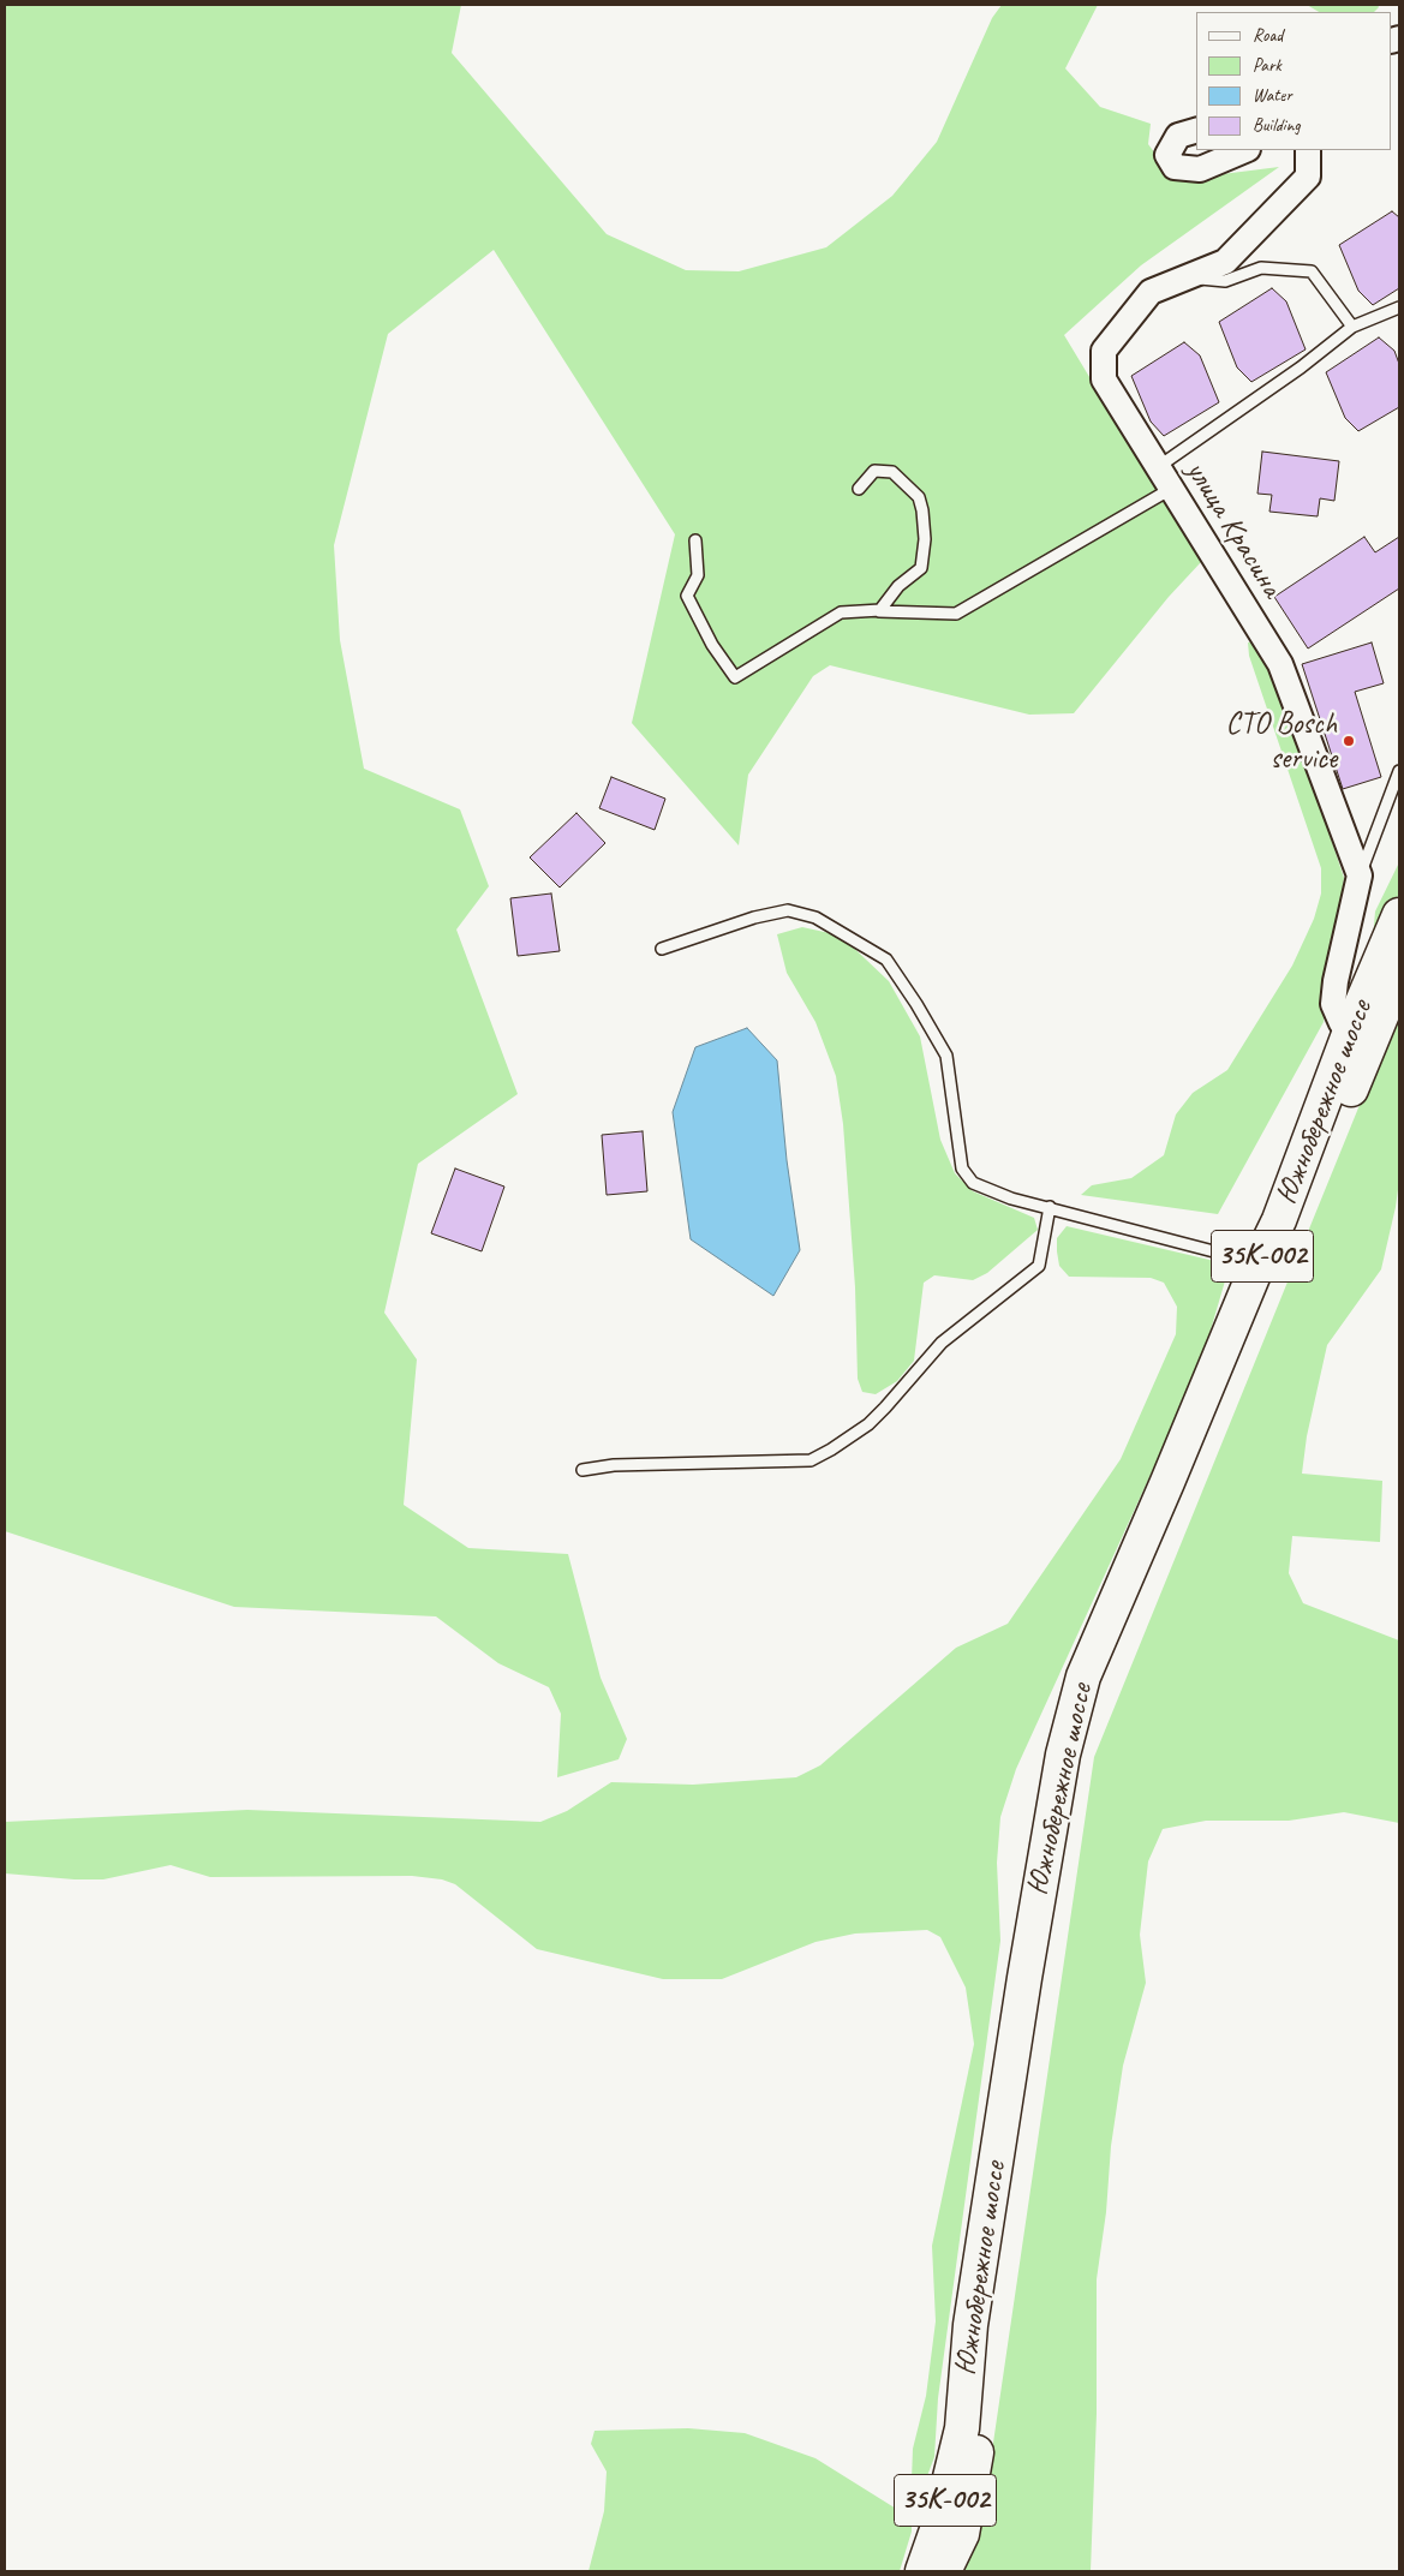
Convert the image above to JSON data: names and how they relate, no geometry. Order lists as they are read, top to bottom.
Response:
{
  "streets": {
    "highway": ["Южнобережное шоссе", "35К-002"],
    "street": ["улица Красина"]
  },
  "places": ["СТО Bosch service"],
  "legend": [
    "Road",
    "Park",
    "Water",
    "Building"
  ]
}
